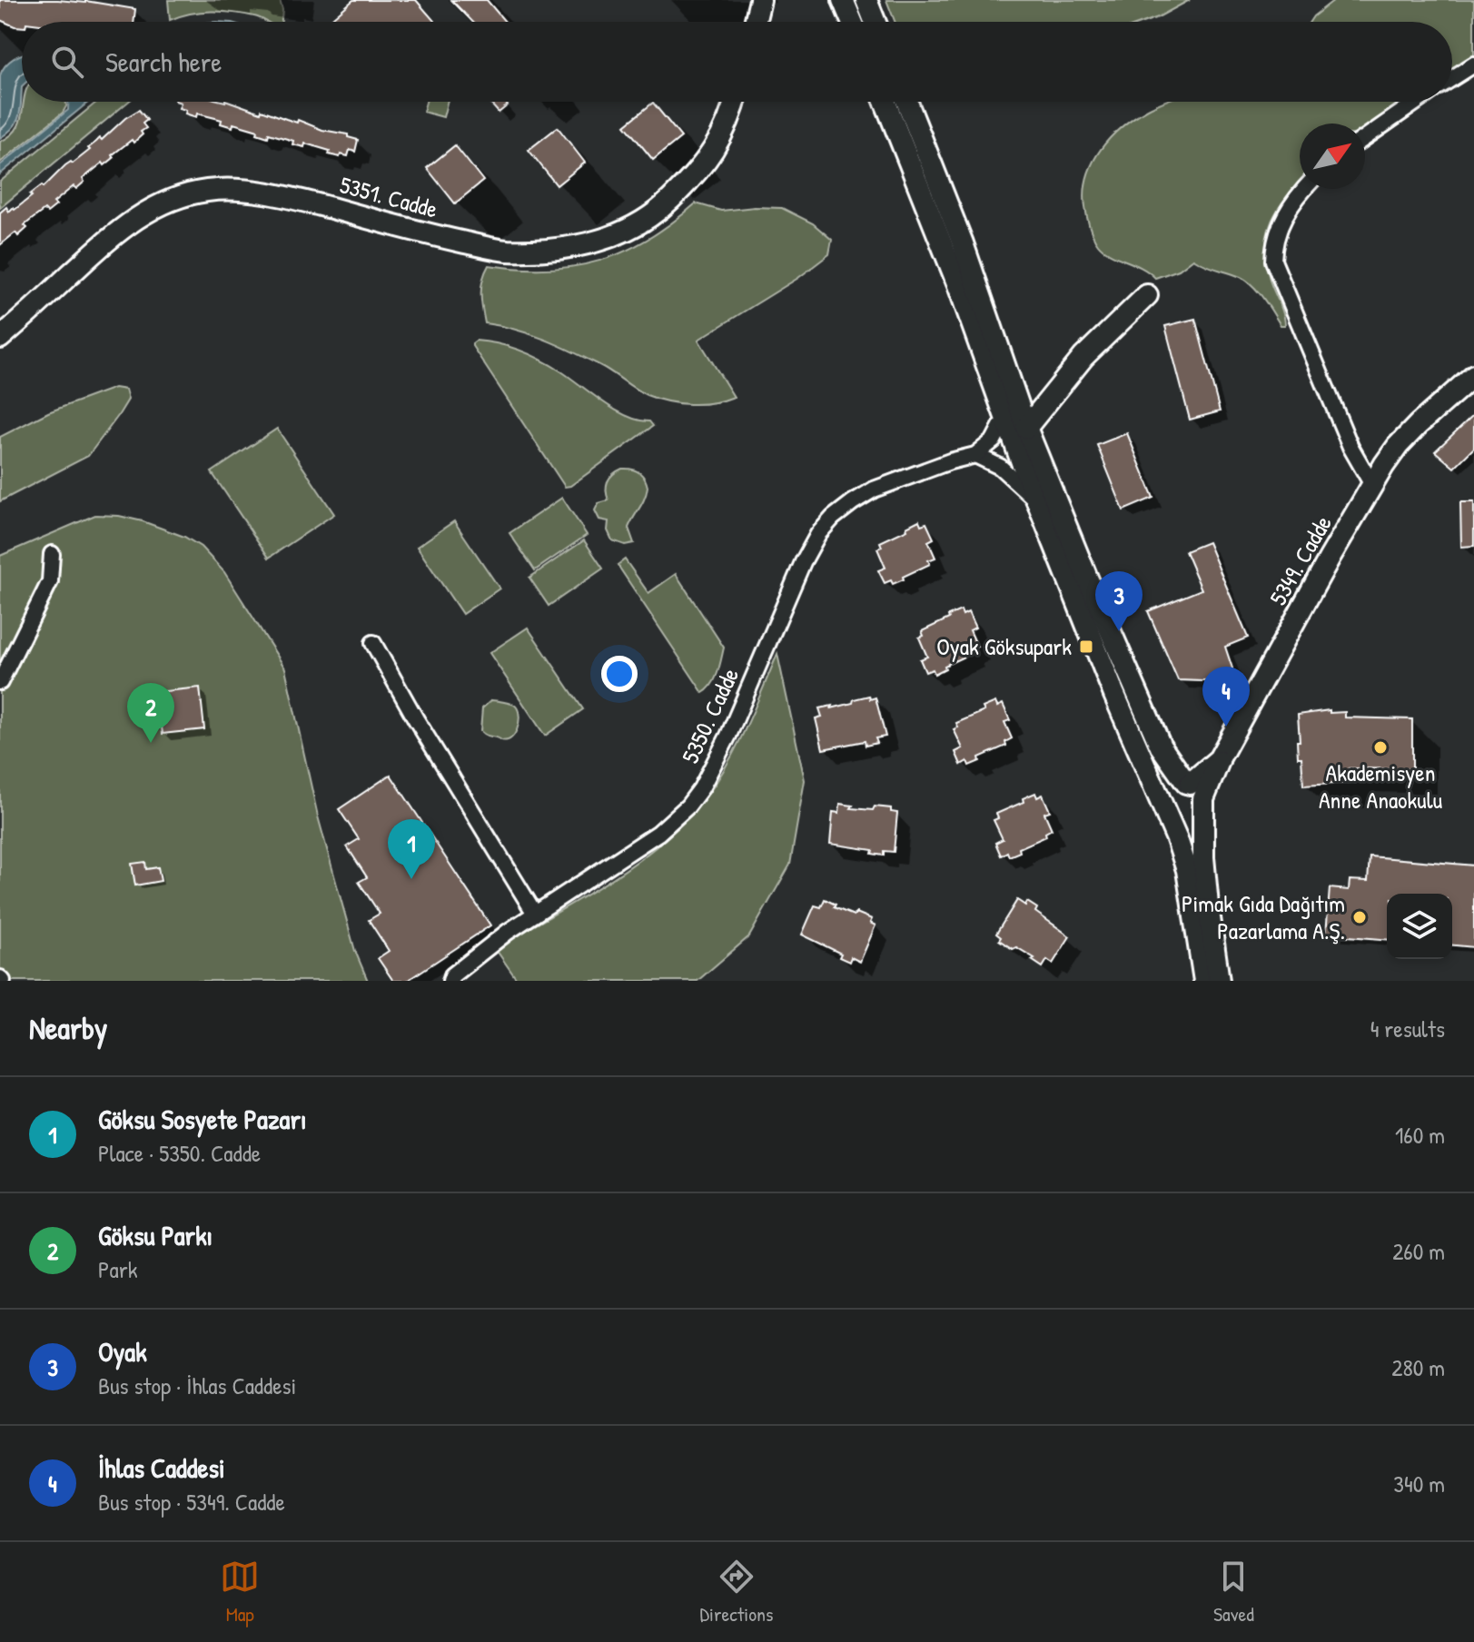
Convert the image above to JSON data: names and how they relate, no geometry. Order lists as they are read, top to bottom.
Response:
{
  "streets": {
    "main road": ["5351. Cadde", "5349. Cadde"],
    "street": ["5350. Cadde"]
  },
  "places": {
    "transit": ["Oyak Göksupark"],
    "other": ["Akademisyen Anne Anaokulu", "Pimak Gıda Dağıtım Pazarlama A.Ş."]
  },
  "north": "top right",
  "page": {
    "search": "Search here",
    "pins": [
      "3",
      "4",
      "2",
      "1"
    ],
    "heading": ["Nearby", "4 results"],
    "list": [
      {
        "mark": "1",
        "name": "Göksu Sosyete Pazarı",
        "note": "Place · 5350. Cadde",
        "value": "160 m"
      },
      {
        "mark": "2",
        "name": "Göksu Parkı",
        "note": "Park",
        "value": "260 m"
      },
      {
        "mark": "3",
        "name": "Oyak",
        "note": "Bus stop · İhlas Caddesi",
        "value": "280 m"
      },
      {
        "mark": "4",
        "name": "İhlas Caddesi",
        "note": "Bus stop · 5349. Cadde",
        "value": "340 m"
      }
    ],
    "nav": ["Map", "Directions", "Saved"]
  }
}
